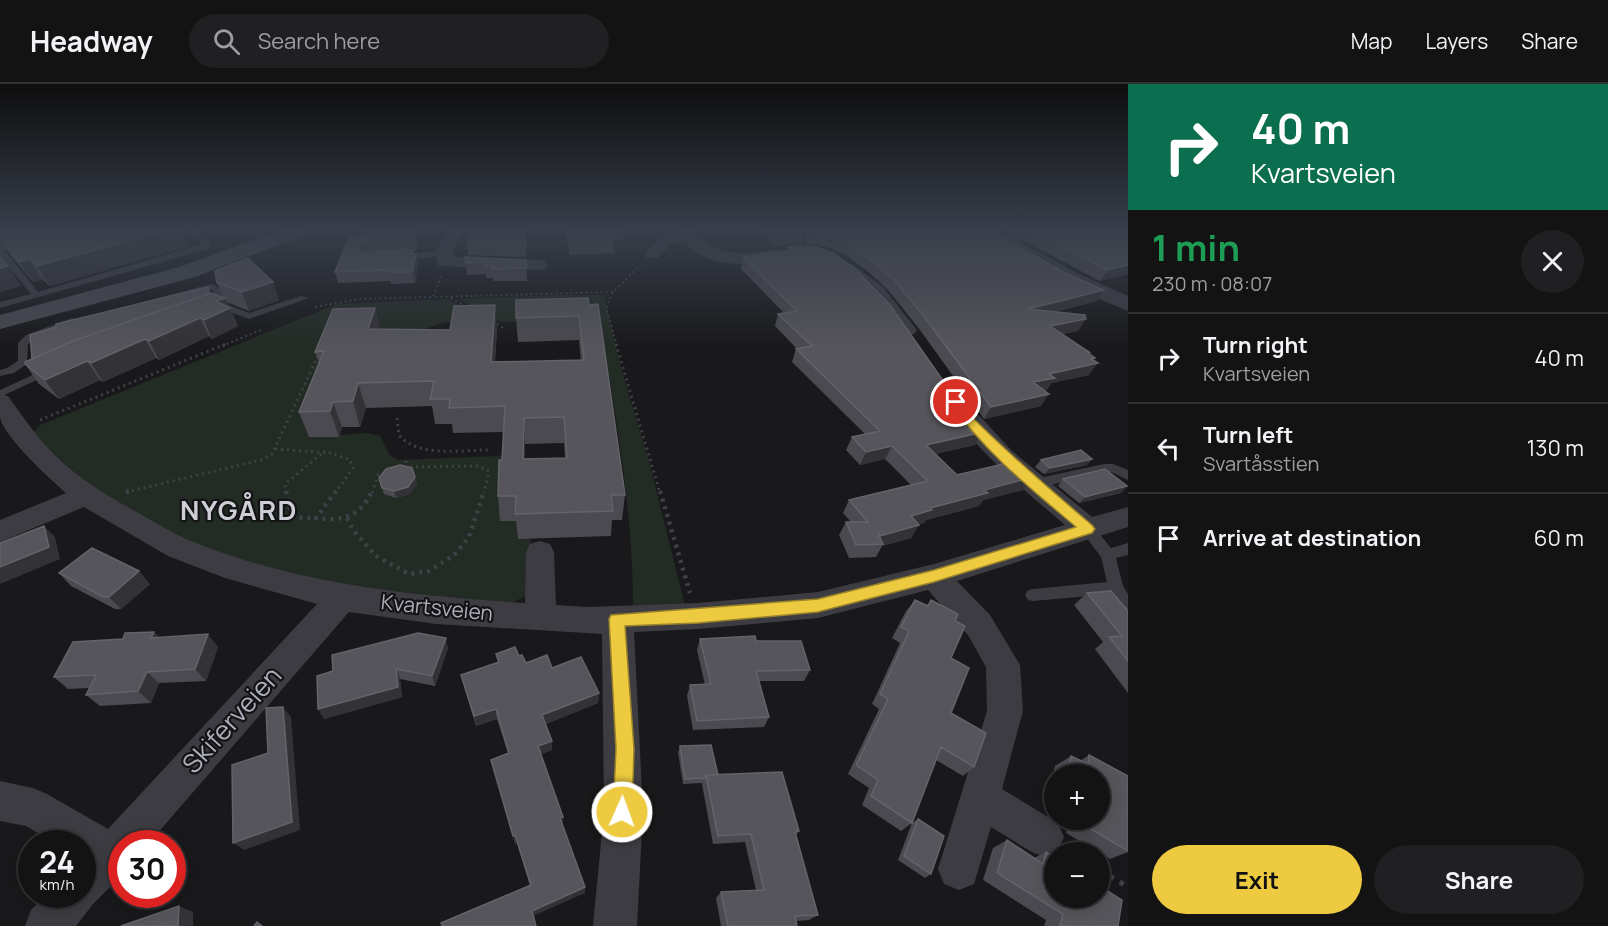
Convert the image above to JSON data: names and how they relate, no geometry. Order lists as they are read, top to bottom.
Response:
{
  "streets": {
    "street": ["Kvartsveien", "Skiferveien"]
  },
  "crossings": [
    ["Kvartsveien", "Skiferveien"]
  ],
  "districts": ["NYGÅRD"],
  "page": {
    "header": "Headway",
    "search": "Search here",
    "nav": ["Map", "Layers", "Share"],
    "turn": ["40 m", "Kvartsveien"],
    "heading": ["1 min", "230 m · 08:07"],
    "list": [
      {
        "name": "Turn right",
        "note": "Kvartsveien",
        "value": "40 m"
      },
      {
        "name": "Turn left",
        "note": "Svartåsstien",
        "value": "130 m"
      },
      {
        "name": "Arrive at destination",
        "value": "60 m"
      }
    ],
    "map_buttons": ["+", "−"],
    "speed": "24 km/h",
    "limit": "30",
    "buttons": ["Exit", "Share"]
  }
}
